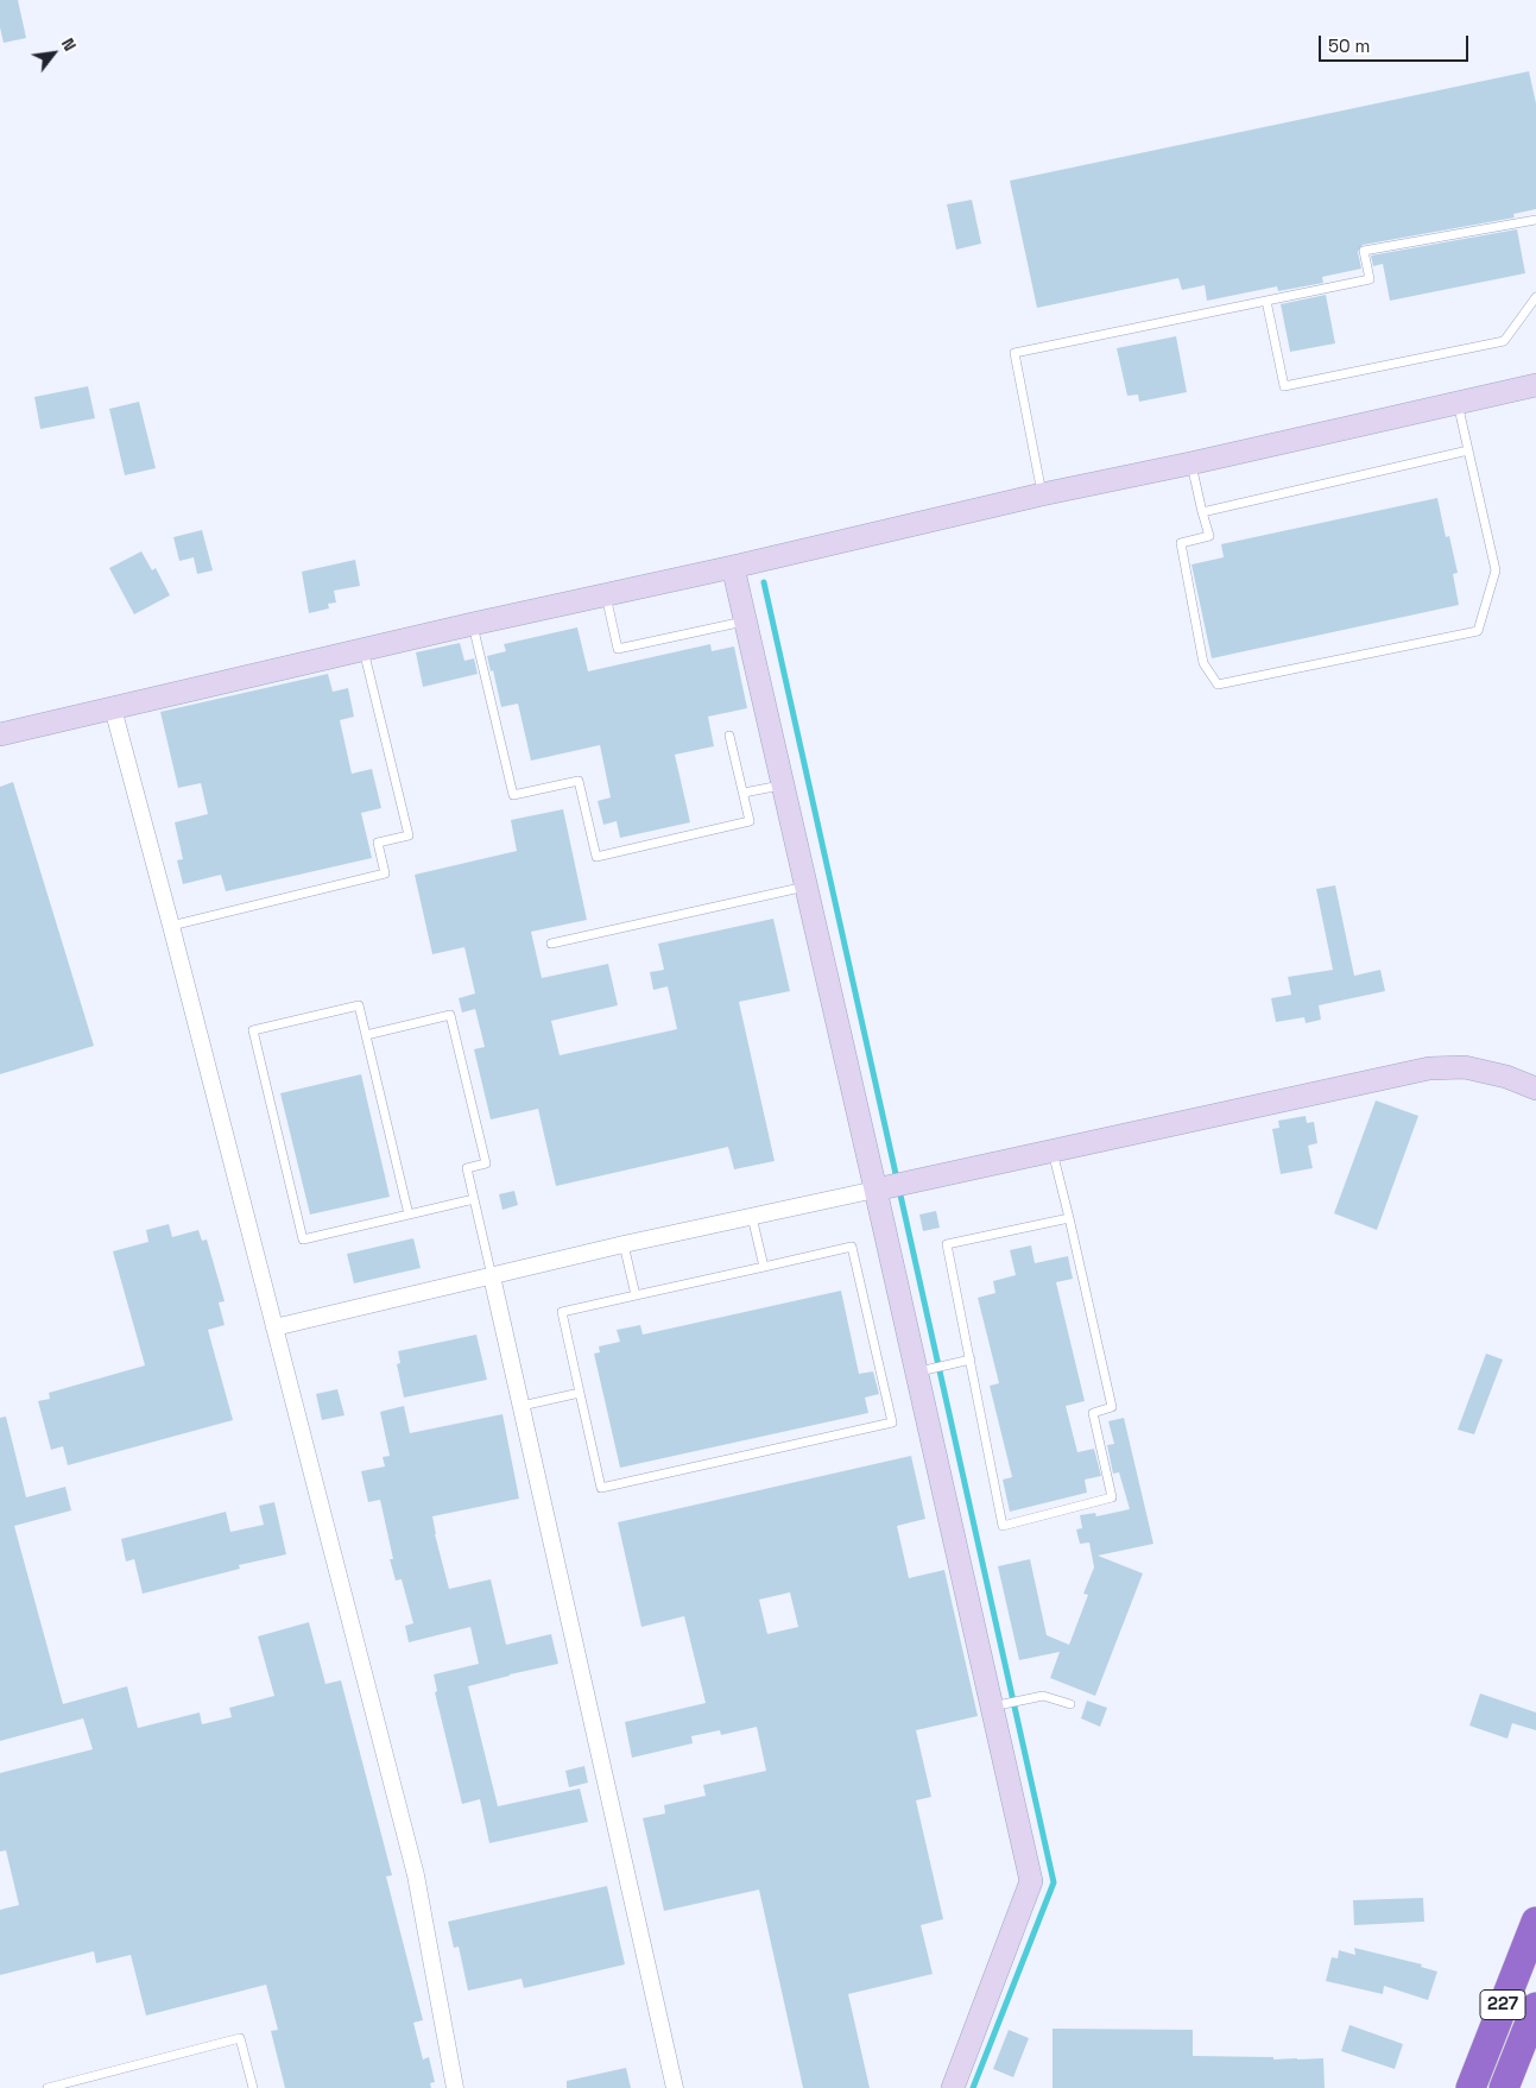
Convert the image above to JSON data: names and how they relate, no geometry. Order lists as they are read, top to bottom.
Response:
{
  "streets": {
    "highway": ["227"]
  },
  "scale_bar": "50 m",
  "north": "top right"
}
